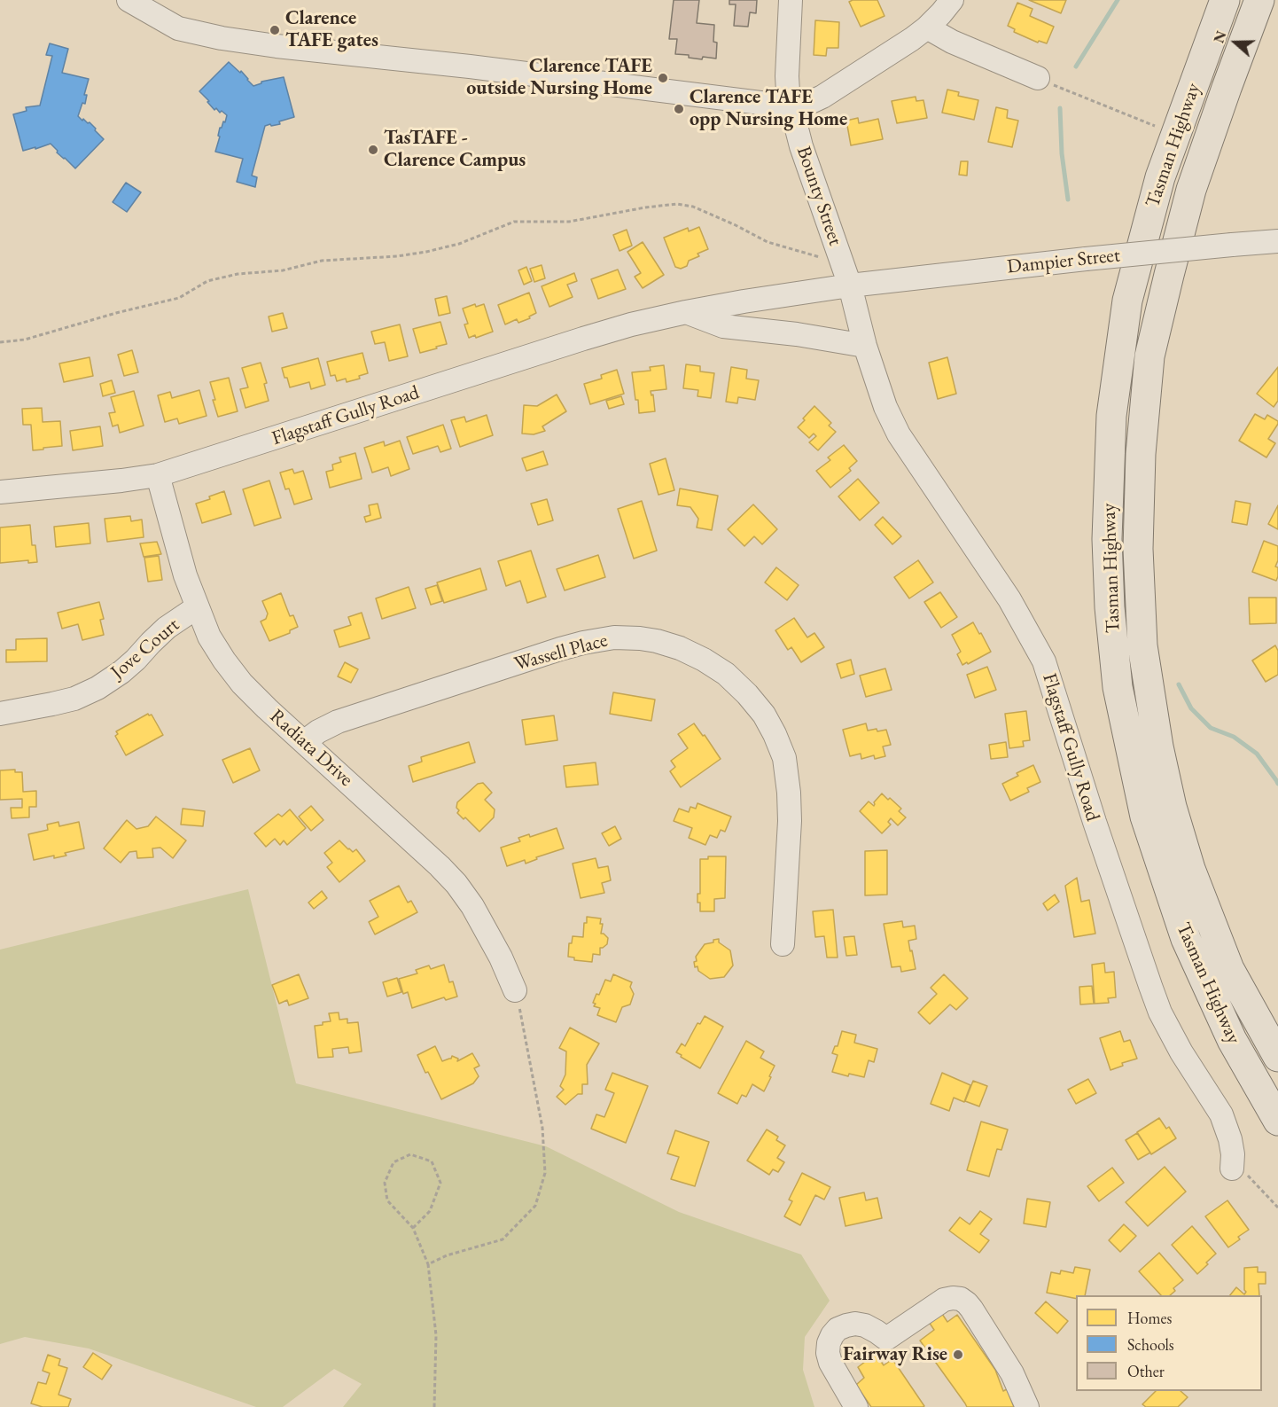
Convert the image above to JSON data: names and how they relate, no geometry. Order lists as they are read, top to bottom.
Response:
{
  "streets": {
    "highway": ["Tasman Highway"],
    "street": [
      "Bounty Street",
      "Dampier Street",
      "Flagstaff Gully Road",
      "Jove Court",
      "Wassell Place",
      "Radiata Drive"
    ]
  },
  "crossings": [
    ["Bounty Street", "Dampier Street"],
    ["Bounty Street", "Flagstaff Gully Road"],
    ["Dampier Street", "Flagstaff Gully Road"],
    ["Flagstaff Gully Road", "Radiata Drive"],
    ["Jove Court", "Radiata Drive"],
    ["Wassell Place", "Radiata Drive"]
  ],
  "places": [
    "Clarence TAFE gates",
    "Clarence TAFE outside Nursing Home",
    "Clarence TAFE opp Nursing Home",
    "TasTAFE - Clarence Campus",
    "Fairway Rise"
  ],
  "legend": ["Homes", "Schools", "Other"],
  "north": "left"
}
